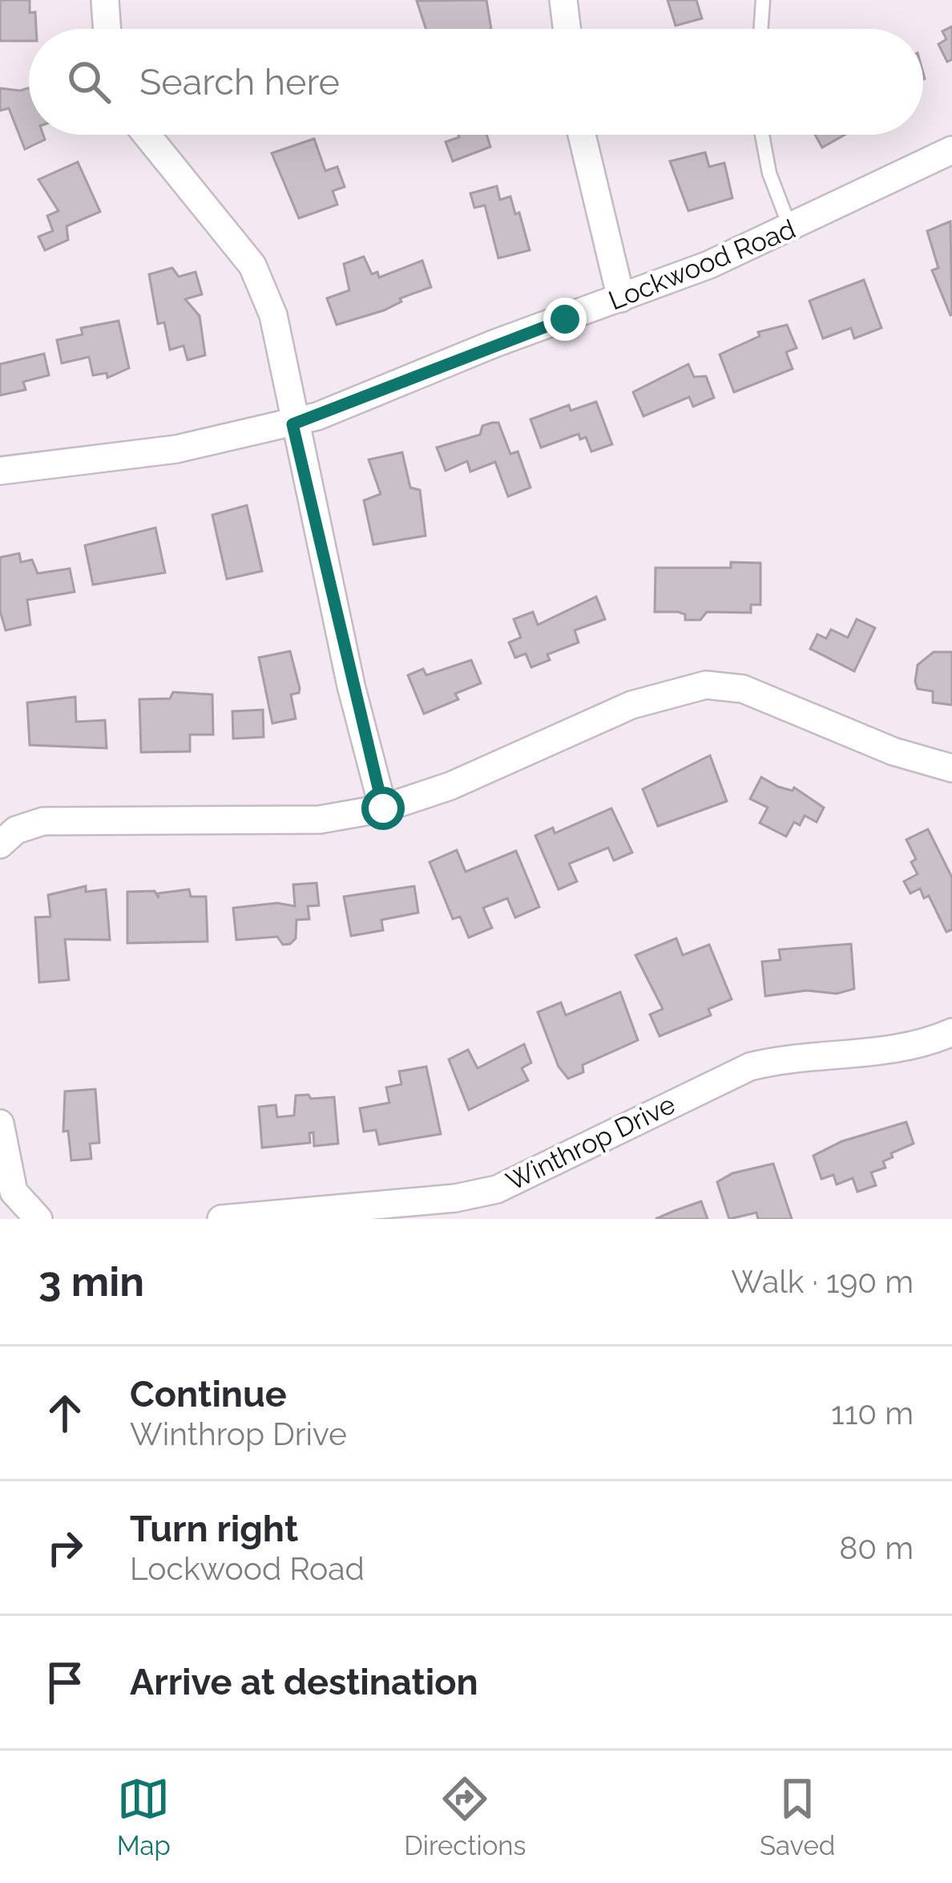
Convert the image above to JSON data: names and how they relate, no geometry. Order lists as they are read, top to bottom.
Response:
{
  "streets": {
    "street": ["Lockwood Road", "Winthrop Drive"]
  },
  "page": {
    "search": "Search here",
    "heading": ["3 min", "Walk · 190 m"],
    "list": [
      ["Continue", "Winthrop Drive", "110 m"],
      ["Turn right", "Lockwood Road", "80 m"],
      "Arrive at destination"
    ],
    "nav": ["Map", "Directions", "Saved"]
  }
}
